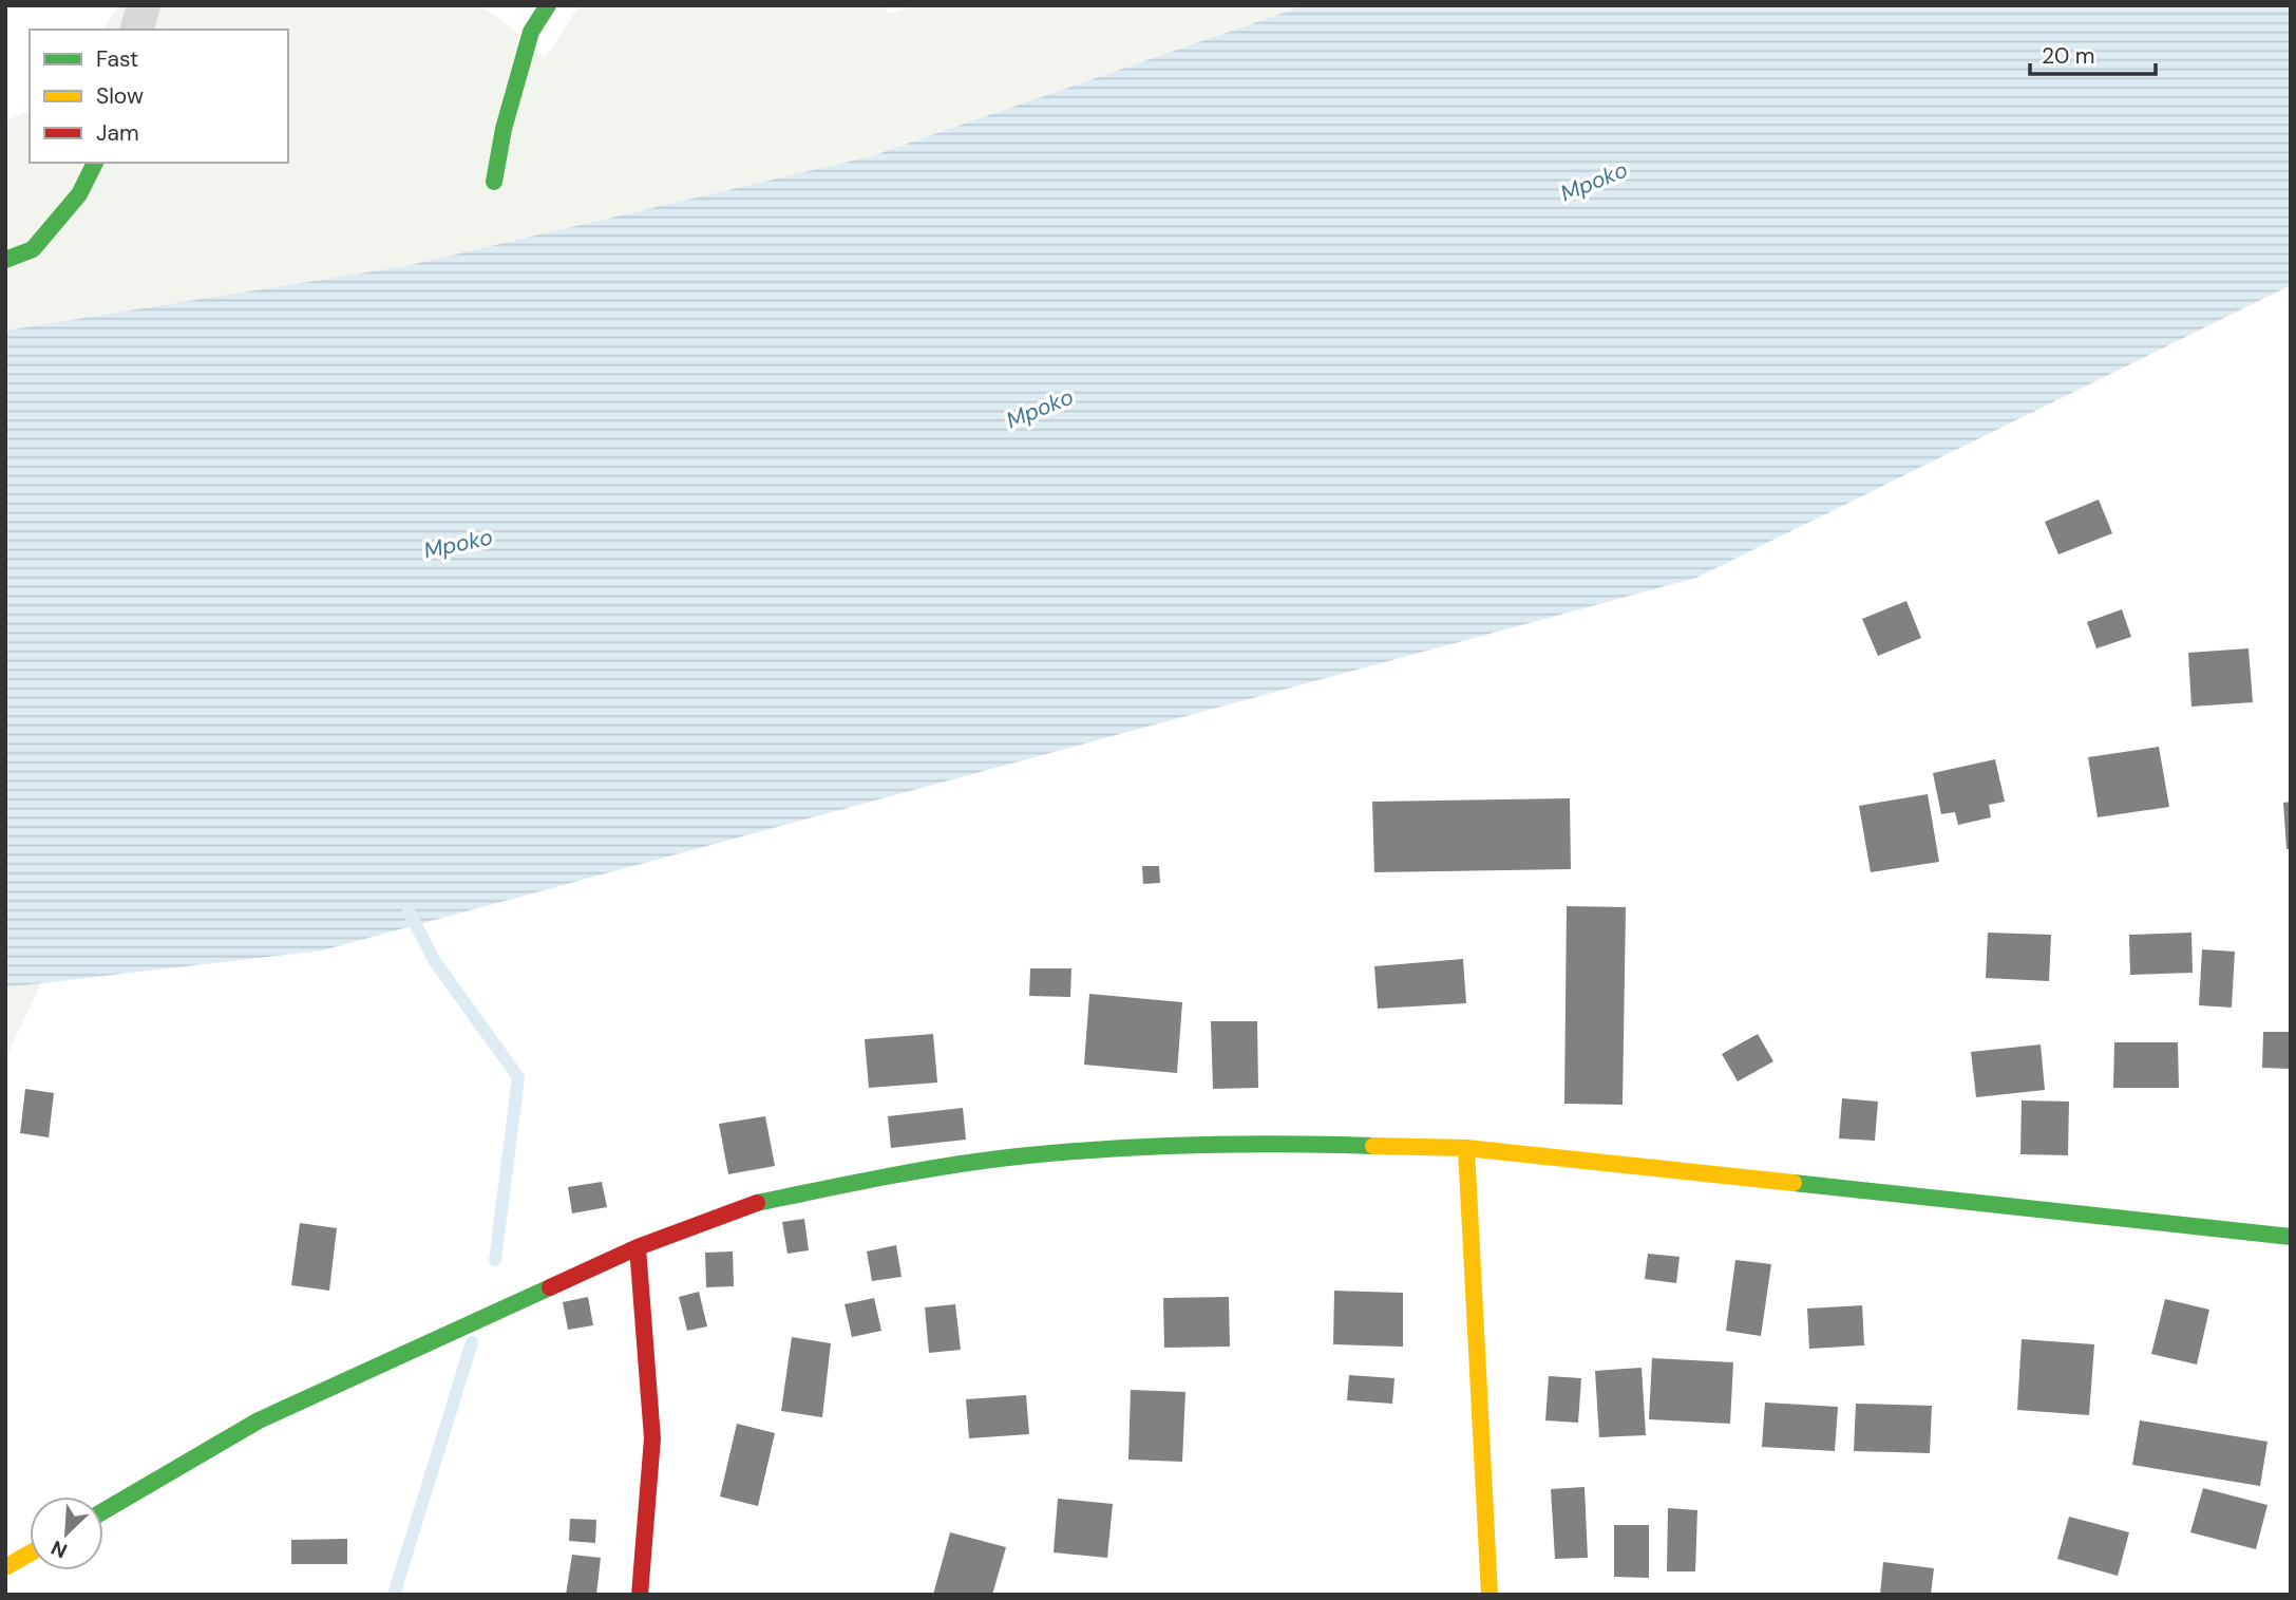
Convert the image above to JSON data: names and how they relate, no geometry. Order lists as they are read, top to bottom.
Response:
{
  "water": ["Mpoko"],
  "legend": ["Fast", "Slow", "Jam"],
  "scale_bar": "20 m",
  "north": "bottom left"
}
